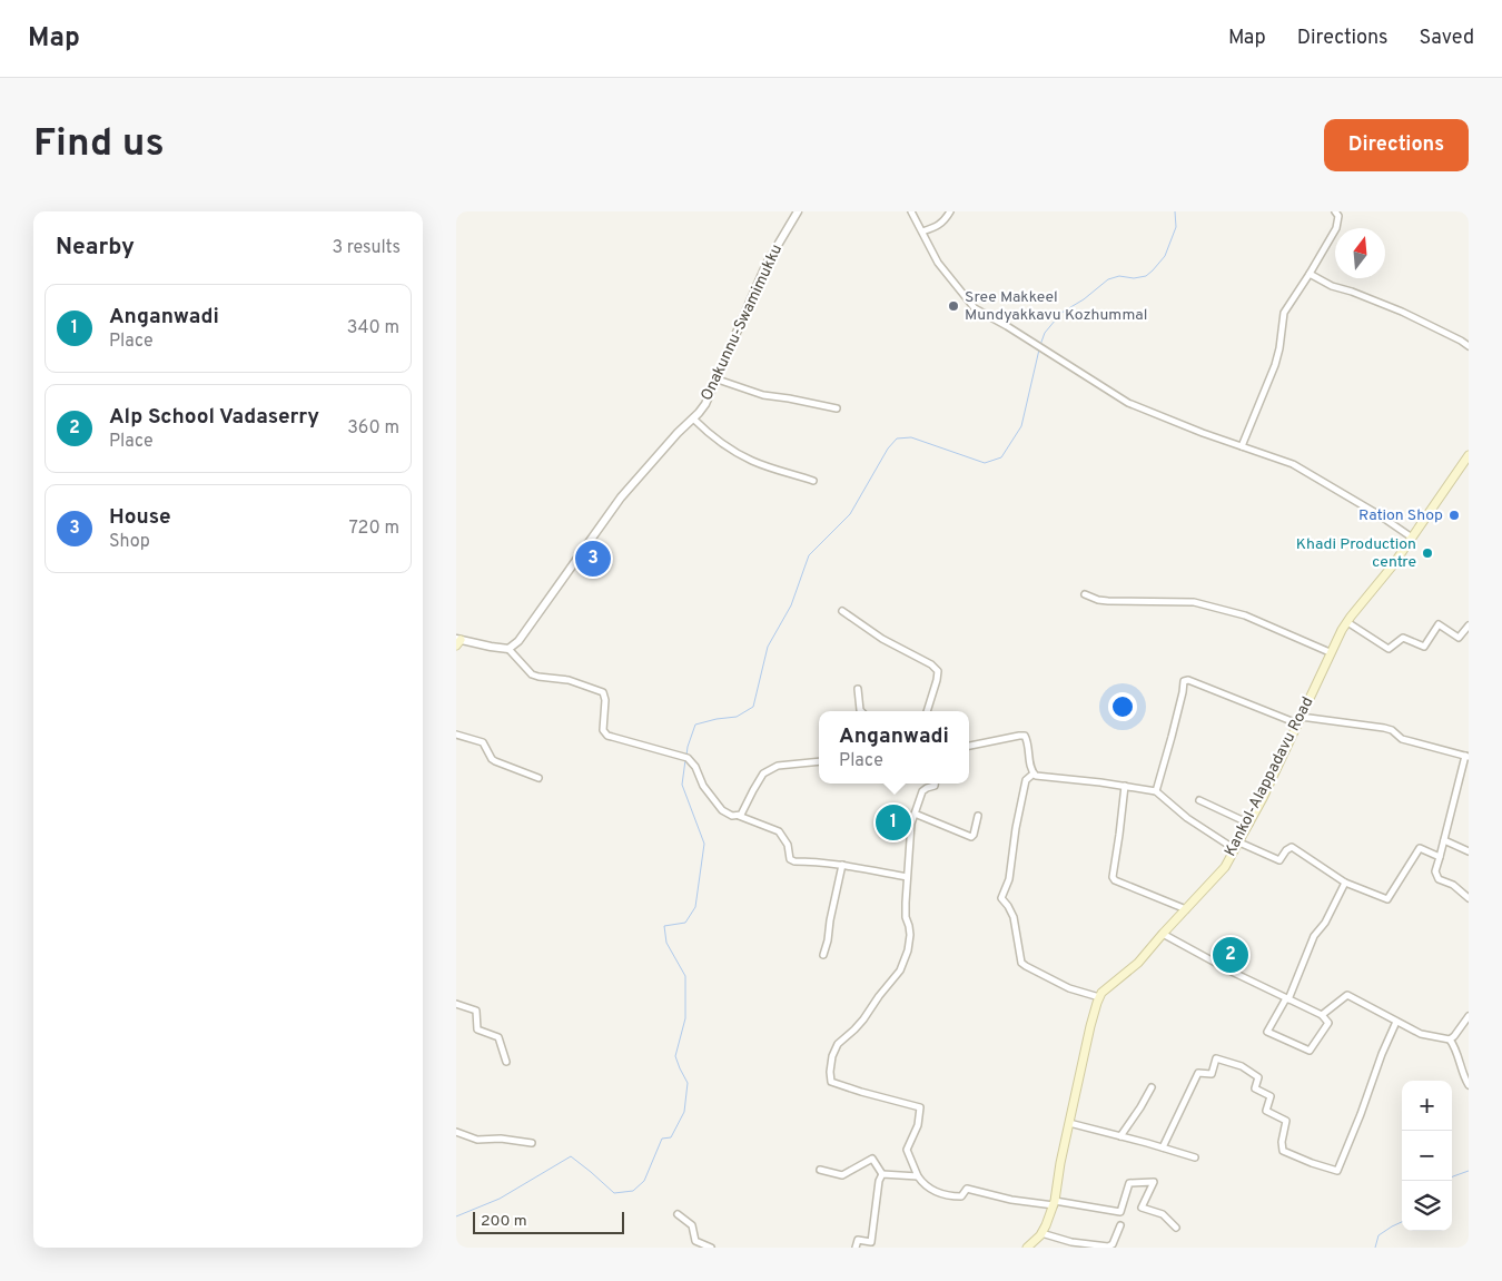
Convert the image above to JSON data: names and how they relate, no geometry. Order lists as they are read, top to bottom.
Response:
{
  "streets": {
    "main road": ["Kankol-Alappadavu Road"],
    "street": ["Onakunnu-Swamimukku"]
  },
  "places": ["Sree Makkeel Mundyakkavu Kozhummal", "Ration Shop", "Khadi Production centre"],
  "scale_bar": "200 m",
  "north": "top",
  "page": {
    "header": "Map",
    "nav": ["Map", "Directions", "Saved"],
    "buttons": "Directions",
    "title": "Find us",
    "heading": ["Nearby", "3 results"],
    "list": [
      {
        "mark": "1",
        "name": "Anganwadi",
        "note": "Place",
        "value": "340 m"
      },
      {
        "mark": "2",
        "name": "Alp School Vadaserry",
        "note": "Place",
        "value": "360 m"
      },
      {
        "mark": "3",
        "name": "House",
        "note": "Shop",
        "value": "720 m"
      }
    ],
    "pins": ["3", "1", "2"],
    "popup": ["Anganwadi", "Place"],
    "map_buttons": ["+", "−"],
    "scale": "200 m"
  }
}
